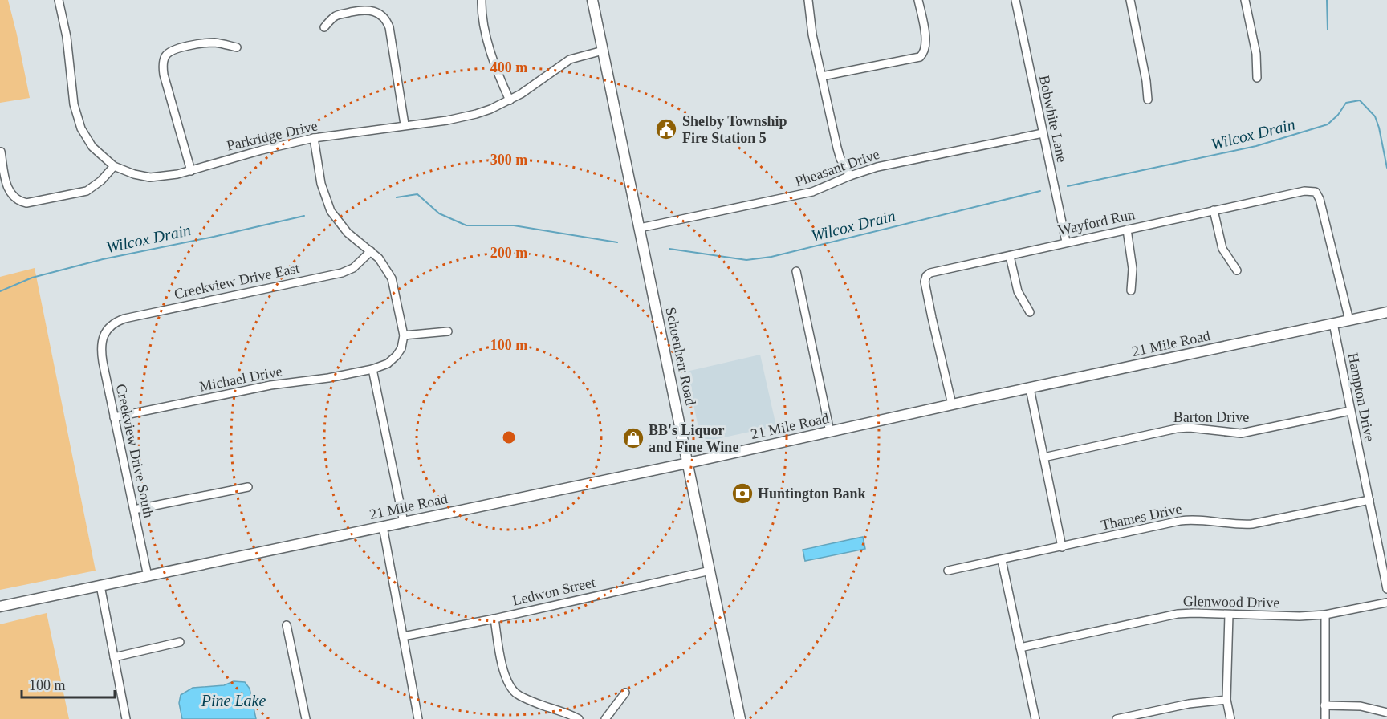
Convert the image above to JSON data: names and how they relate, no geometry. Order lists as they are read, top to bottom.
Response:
{
  "streets": {
    "street": [
      "Bobwhite Lane",
      "Parkridge Drive",
      "Pheasant Drive",
      "Wayford Run",
      "Creekview Drive East",
      "21 Mile Road",
      "Schoenherr Road",
      "Michael Drive",
      "Hampton Drive",
      "Barton Drive",
      "Creekview Drive South",
      "Thames Drive",
      "Ledwon Street",
      "Glenwood Drive"
    ]
  },
  "crossings": [
    ["Bobwhite Lane", "Pheasant Drive"],
    ["Bobwhite Lane", "Wayford Run"],
    ["Parkridge Drive", "Schoenherr Road"],
    ["Pheasant Drive", "Schoenherr Road"],
    ["Wayford Run", "21 Mile Road"],
    ["Creekview Drive East", "Creekview Drive South"],
    ["21 Mile Road", "Schoenherr Road"],
    ["21 Mile Road", "Hampton Drive"],
    ["21 Mile Road", "Creekview Drive South"],
    ["Schoenherr Road", "Ledwon Street"],
    ["Michael Drive", "Creekview Drive South"],
    ["Hampton Drive", "Barton Drive"],
    ["Hampton Drive", "Thames Drive"]
  ],
  "water": ["Wilcox Drain", "Pine Lake"],
  "places": {
    "public building": ["Shelby Township Fire Station 5"],
    "shop": ["BB's Liquor and Fine Wine"],
    "bank": ["Huntington Bank"]
  },
  "scale_bar": "100 m",
  "rings": [
    "400 m",
    "300 m",
    "200 m",
    "100 m"
  ]
}
